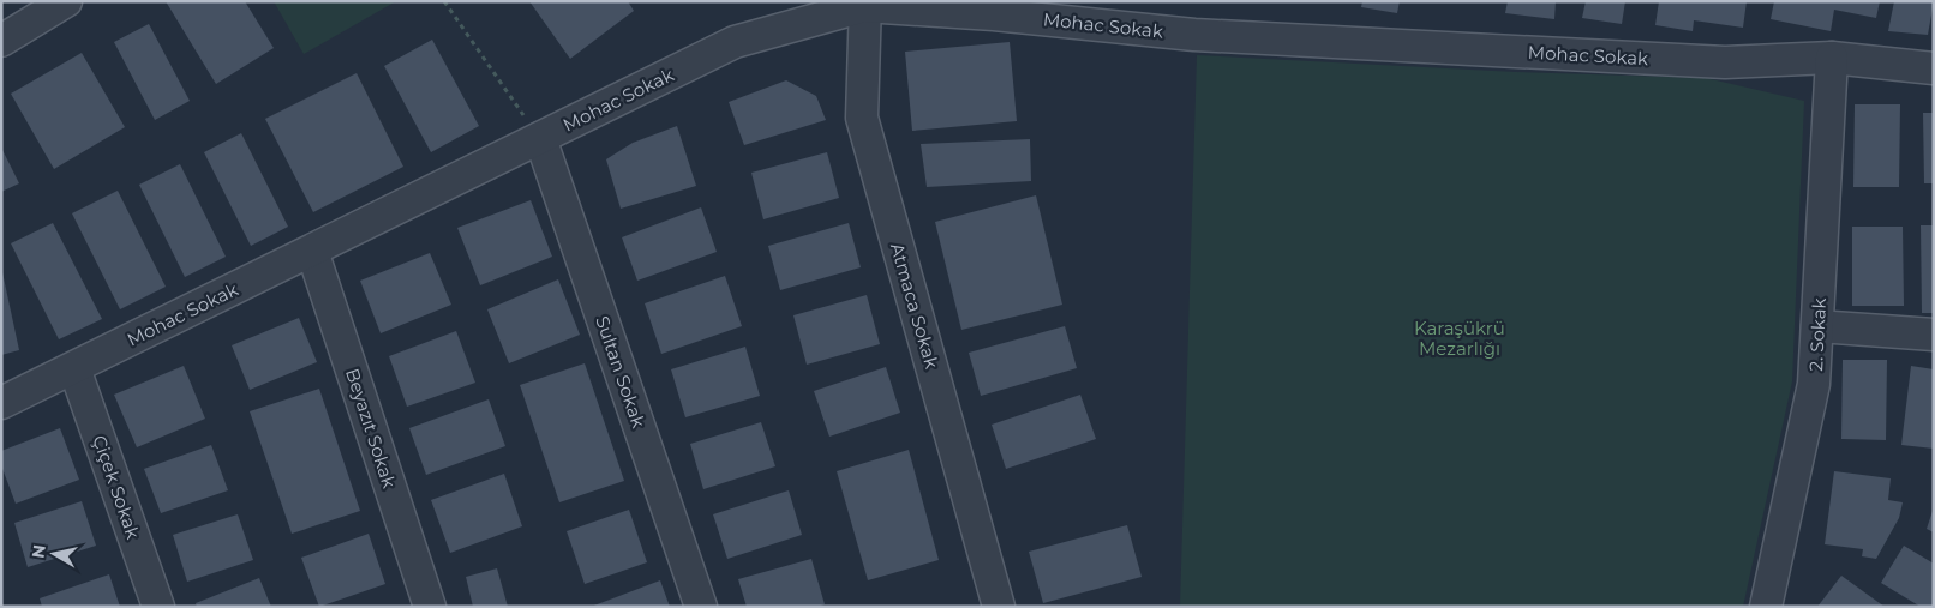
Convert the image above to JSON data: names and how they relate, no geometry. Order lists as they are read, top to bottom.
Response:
{
  "streets": {
    "street": [
      "Mohac Sokak",
      "Atmaca Sokak",
      "2. Sokak",
      "Sultan Sokak",
      "Beyazıt Sokak",
      "Çiçek Sokak"
    ]
  },
  "crossings": [
    ["Mohac Sokak", "Atmaca Sokak"],
    ["Mohac Sokak", "2. Sokak"],
    ["Mohac Sokak", "Sultan Sokak"],
    ["Mohac Sokak", "Beyazıt Sokak"],
    ["Mohac Sokak", "Çiçek Sokak"]
  ],
  "parks": ["Karaşükrü Mezarlığı"],
  "north": "left"
}
